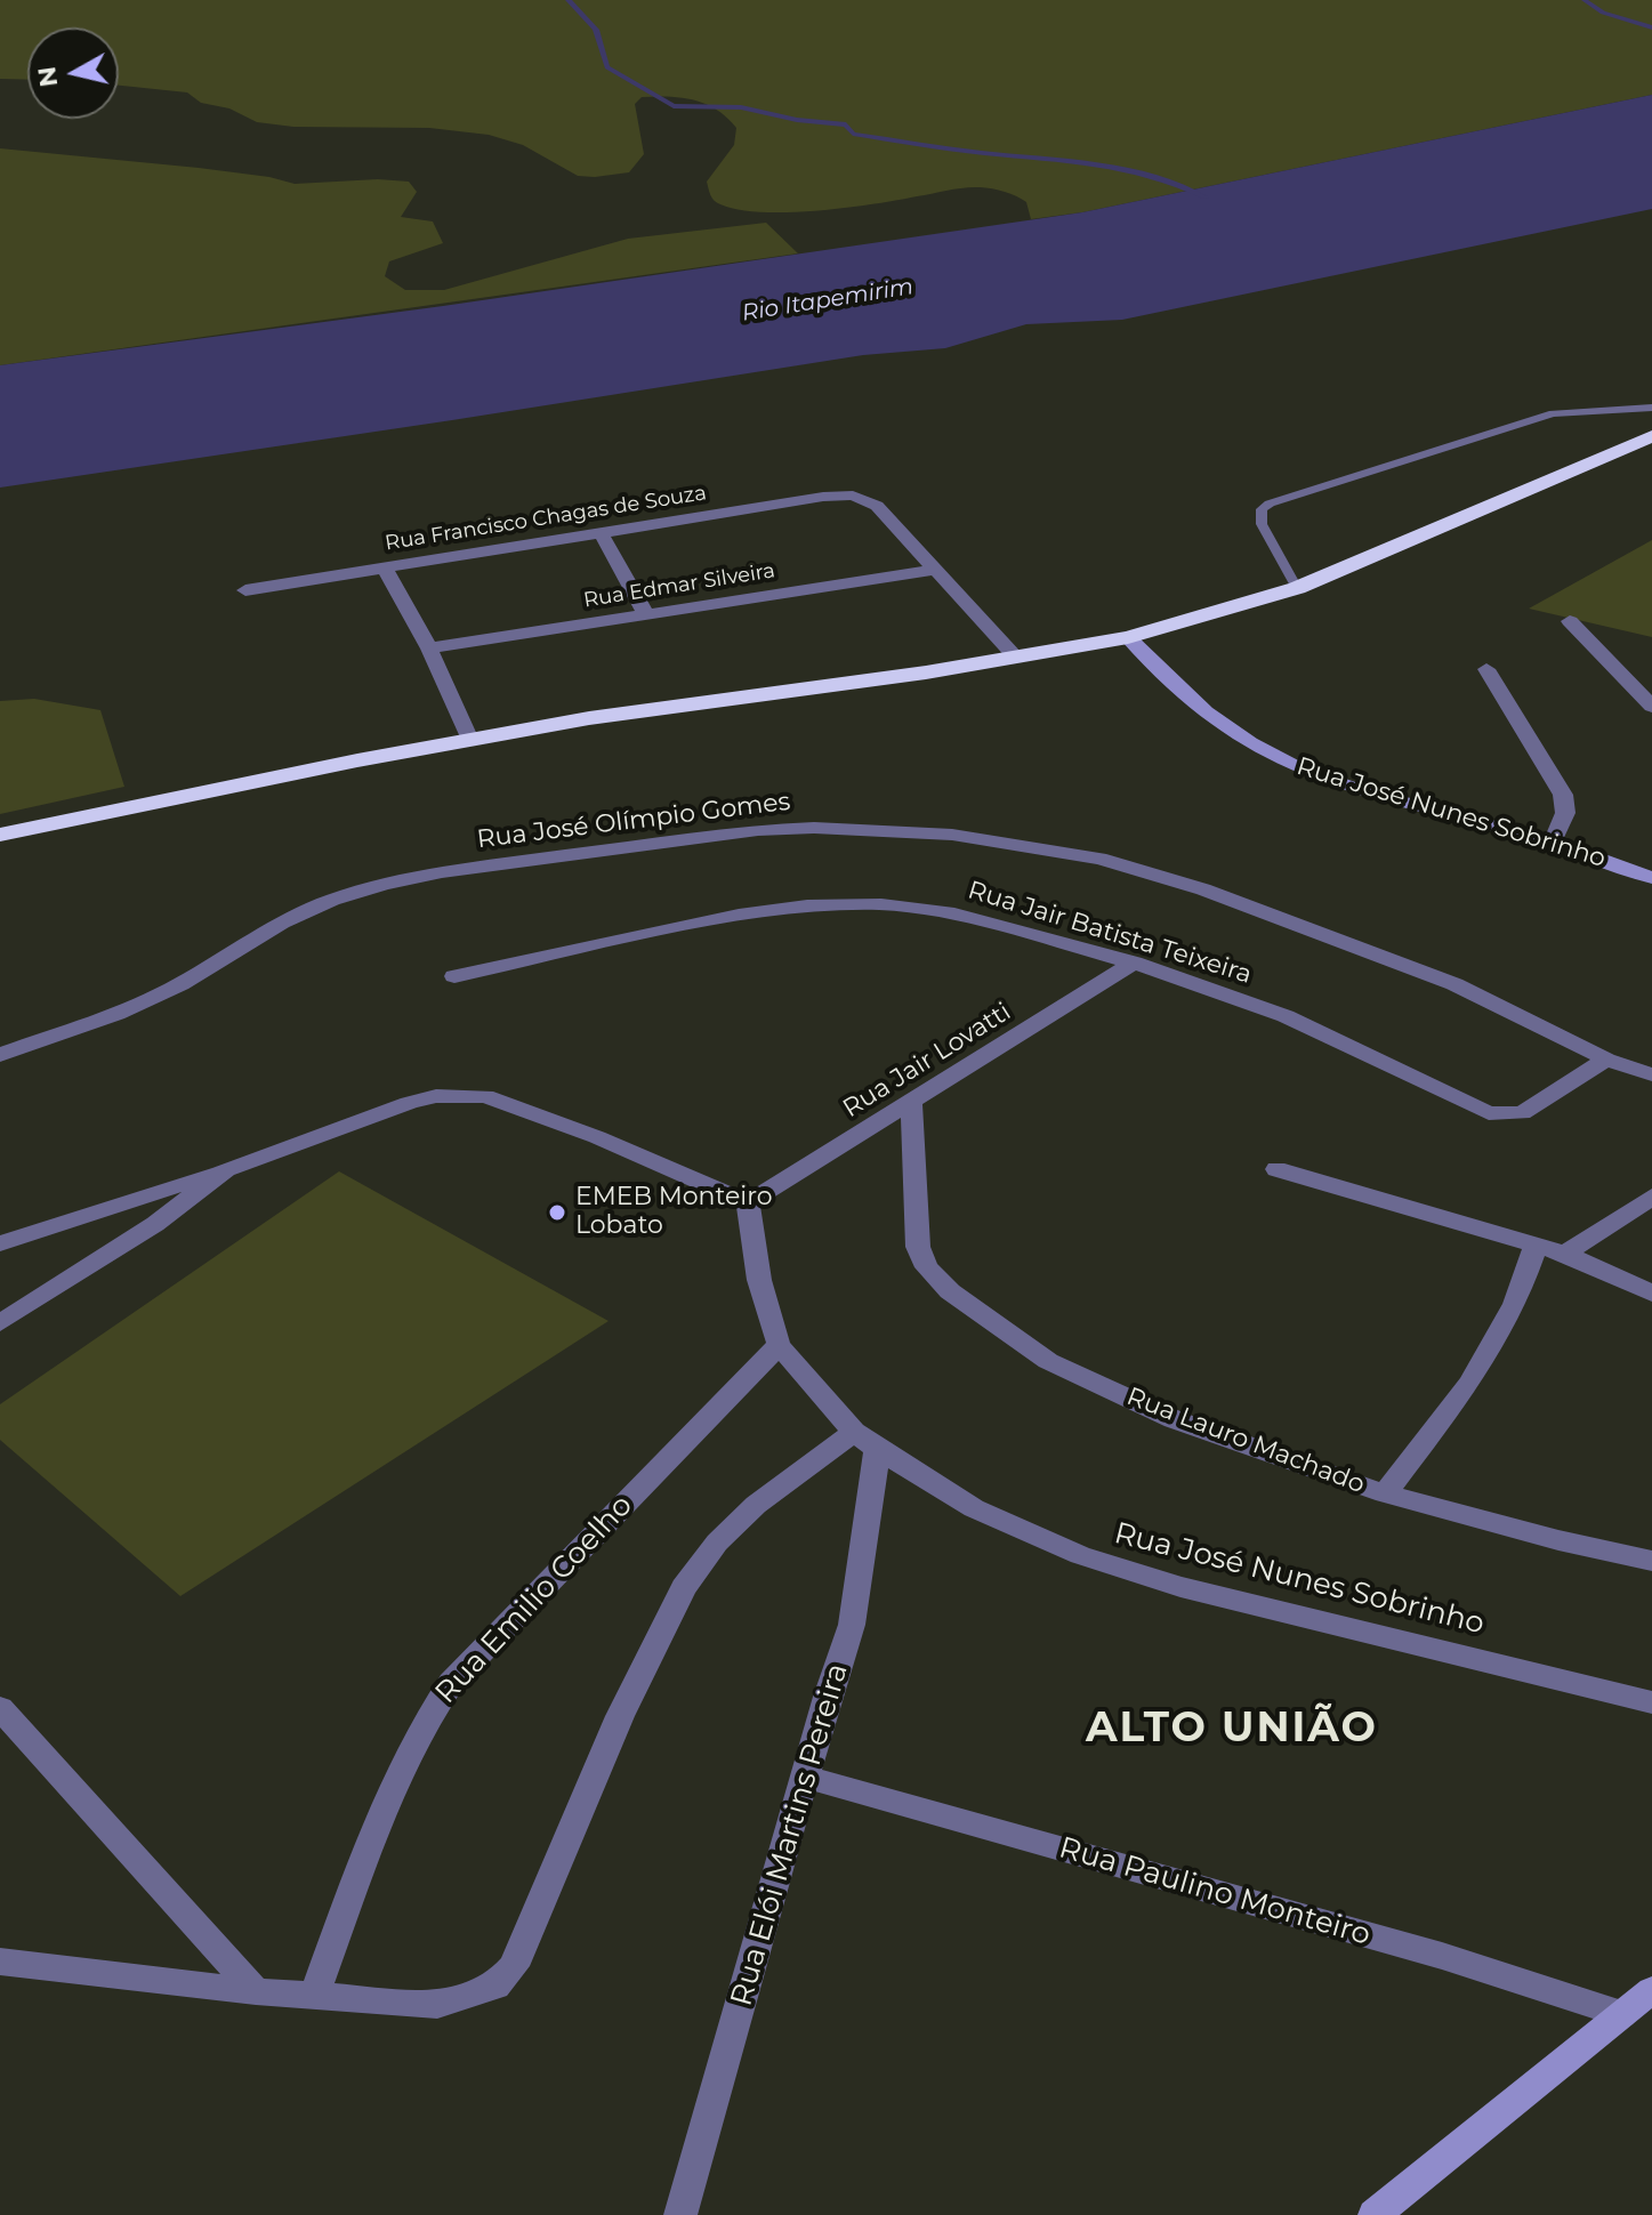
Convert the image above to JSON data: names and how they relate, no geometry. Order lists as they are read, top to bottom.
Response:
{
  "streets": {
    "street": [
      "Rua Francisco Chagas de Souza",
      "Rua Edmar Silveira",
      "Rua José Nunes Sobrinho",
      "Rua José Olímpio Gomes",
      "Rua Jair Batista Teixeira",
      "Rua Jair Lovatti",
      "Rua Lauro Machado",
      "Rua Emilio Coelho",
      "Rua Elói Martins Pereira",
      "Rua Paulino Monteiro"
    ]
  },
  "crossings": [
    ["Rua Francisco Chagas de Souza", "Rua Edmar Silveira"],
    ["Rua José Nunes Sobrinho", "Rua Emilio Coelho"],
    ["Rua José Nunes Sobrinho", "Rua Elói Martins Pereira"],
    ["Rua José Olímpio Gomes", "Rua Jair Batista Teixeira"],
    ["Rua Jair Batista Teixeira", "Rua Jair Lovatti"],
    ["Rua Jair Lovatti", "Rua Lauro Machado"],
    ["Rua Elói Martins Pereira", "Rua Paulino Monteiro"]
  ],
  "districts": ["ALTO UNIÃO"],
  "water": ["Rio Itapemirim"],
  "places": ["EMEB Monteiro Lobato"],
  "north": "left"
}
